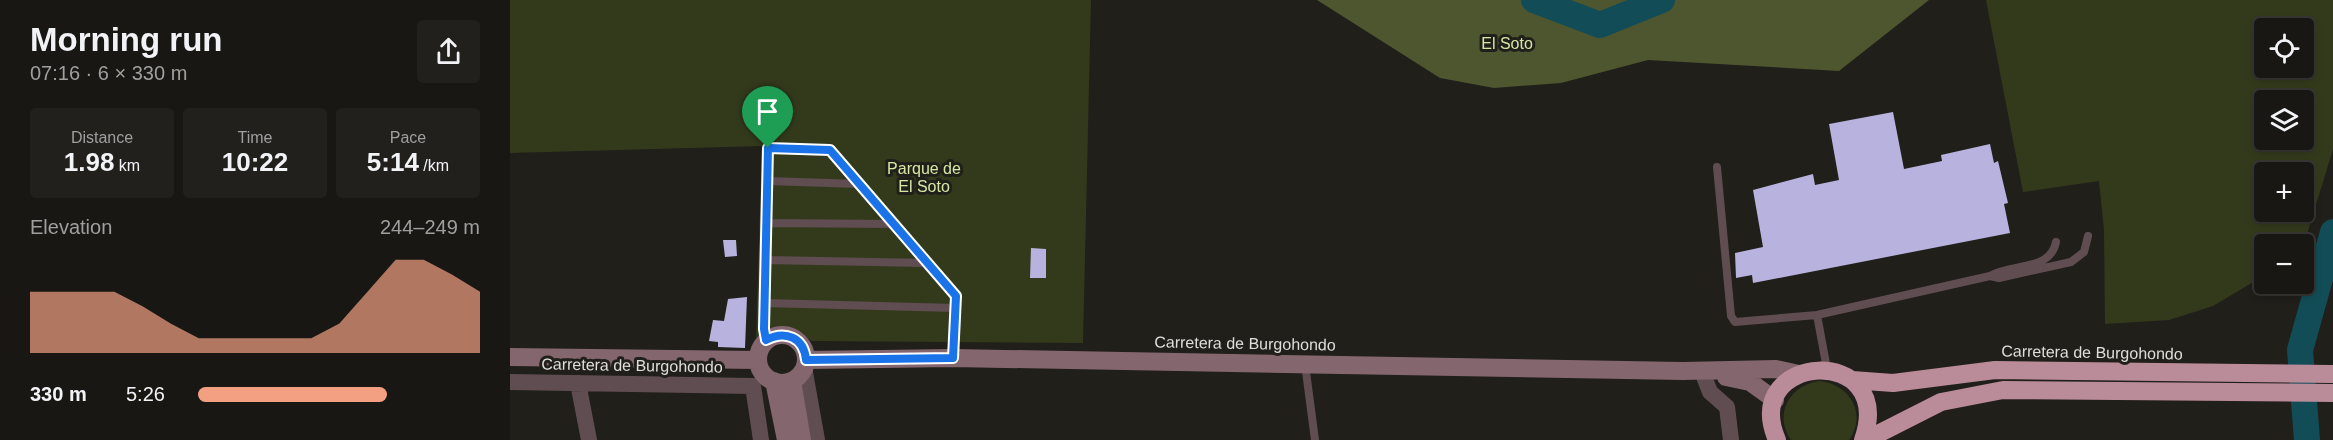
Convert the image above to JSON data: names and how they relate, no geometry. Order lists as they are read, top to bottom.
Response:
{
  "streets": {
    "highway": ["Carretera de Burgohondo"]
  },
  "parks": ["El Soto", "Parque de El Soto"],
  "page": {
    "heading": ["Morning run", "07:16 · 6 × 330 m"],
    "map_buttons": ["+", "−"],
    "stats": [
      ["Distance", "1.98 km"],
      ["Time", "10:22"],
      ["Pace", "5:14 /km"]
    ],
    "chart": ["Elevation", "244–249 m"],
    "list": [
      {
        "name": "330 m",
        "note": "5:26"
      }
    ]
  }
}
